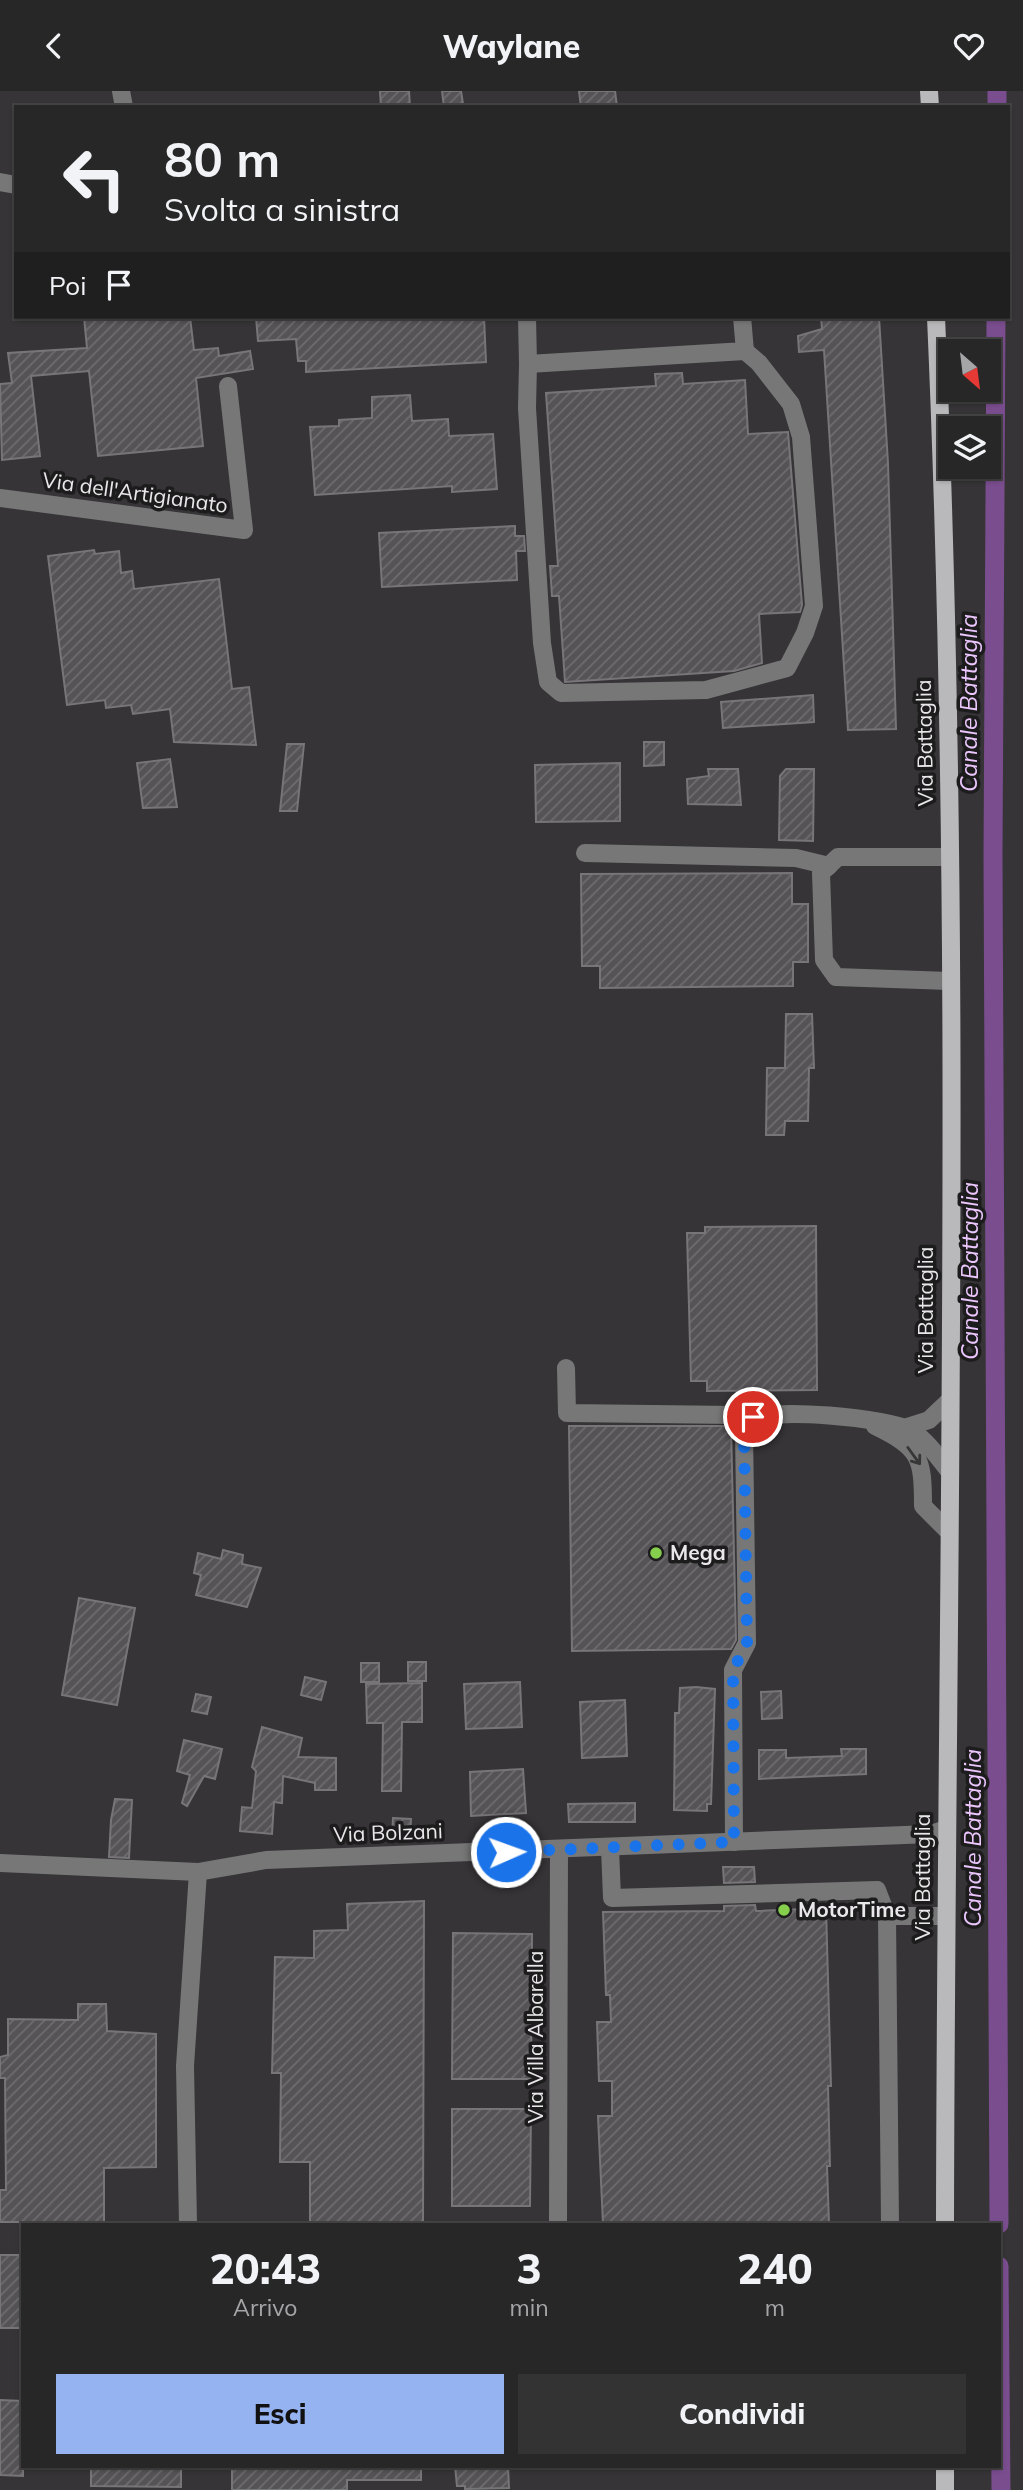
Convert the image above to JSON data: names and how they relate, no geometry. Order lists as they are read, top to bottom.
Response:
{
  "streets": {
    "main road": ["Via Battaglia"],
    "street": ["Via dell'Artigianato", "Via Bolzani", "Via Villa Albarella"]
  },
  "crossings": [
    ["Via Battaglia", "Via Bolzani"],
    ["Via Bolzani", "Via Villa Albarella"]
  ],
  "water": ["Canale Battaglia"],
  "places": ["Mega", "MotorTime"],
  "north": "bottom right",
  "page": {
    "header": "Waylane",
    "turn": ["80 m", "Svolta a sinistra"],
    "then": "Poi",
    "eta": [
      "20:43",
      "Arrivo",
      "3",
      "min",
      "240",
      "m"
    ],
    "buttons": ["Esci", "Condividi"]
  }
}
